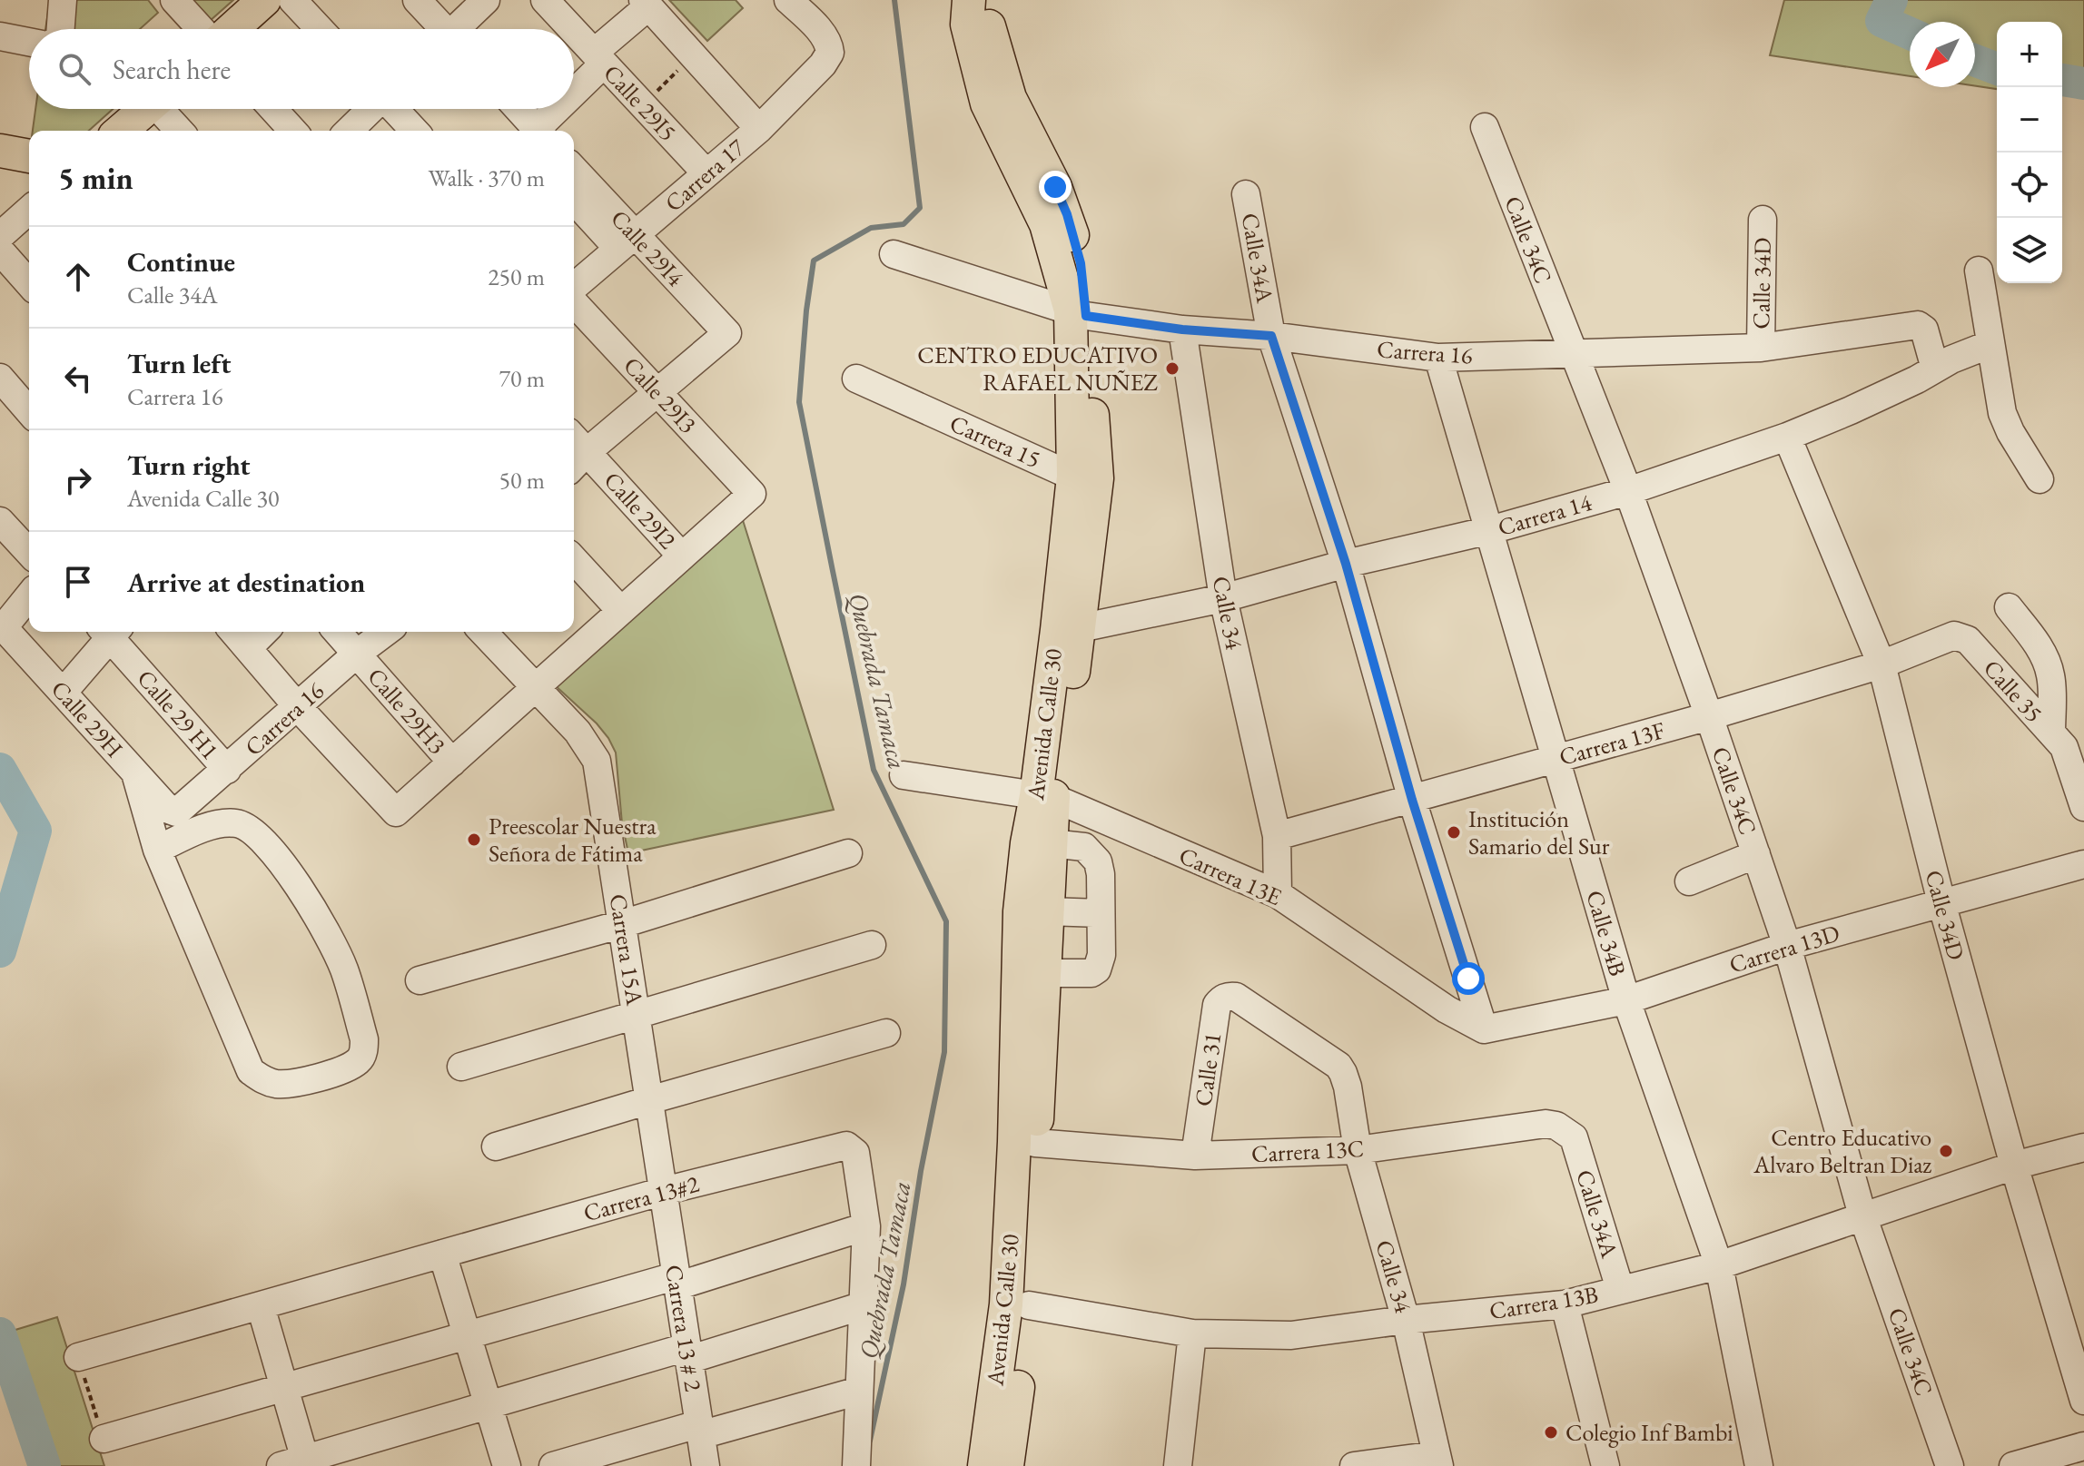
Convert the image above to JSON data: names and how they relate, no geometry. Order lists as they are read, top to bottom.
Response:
{
  "streets": {
    "main road": ["Avenida Calle 30"],
    "street": [
      "Calle 29I5",
      "Carrera 17",
      "Calle 34C",
      "Calle 29I4",
      "Calle 34A",
      "Calle 34D",
      "Carrera 16",
      "Calle 29I3",
      "Carrera 15",
      "Calle 29I2",
      "Carrera 14",
      "Calle 34",
      "Calle 35",
      "Calle 29H3",
      "Calle 29 H1",
      "Calle 29H",
      "Carrera 13F",
      "Carrera 13E",
      "Calle 34B",
      "Carrera 13D",
      "Carrera 15A",
      "Calle 31",
      "Carrera 13C",
      "Carrera 13#2",
      "Carrera 13B",
      "Carrera 13 # 2"
    ]
  },
  "crossings": [
    ["Calle 29I5", "Carrera 17"],
    ["Carrera 17", "Calle 29I4"],
    ["Calle 34C", "Carrera 16"],
    ["Calle 34C", "Carrera 14"],
    ["Calle 34C", "Carrera 13F"],
    ["Calle 34C", "Carrera 13D"],
    ["Calle 34C", "Carrera 13B"],
    ["Calle 29I4", "Calle 29I3"],
    ["Calle 34A", "Carrera 16"],
    ["Calle 34A", "Carrera 14"],
    ["Calle 34A", "Carrera 13F"],
    ["Calle 34A", "Carrera 13E"],
    ["Calle 34A", "Carrera 13D"],
    ["Calle 34A", "Carrera 13C"],
    ["Calle 34A", "Carrera 13B"],
    ["Calle 34D", "Carrera 16"],
    ["Calle 34D", "Carrera 14"],
    ["Calle 34D", "Carrera 13F"],
    ["Calle 34D", "Carrera 13D"],
    ["Calle 34D", "Carrera 13B"],
    ["Carrera 16", "Carrera 14"],
    ["Carrera 16", "Calle 34"],
    ["Carrera 16", "Calle 29H3"],
    ["Carrera 16", "Calle 29 H1"],
    ["Carrera 16", "Calle 29H"],
    ["Carrera 16", "Avenida Calle 30"],
    ["Carrera 16", "Calle 34B"],
    ["Calle 29I3", "Calle 29I2"],
    ["Carrera 15", "Avenida Calle 30"],
    ["Carrera 14", "Calle 34"],
    ["Carrera 14", "Avenida Calle 30"],
    ["Carrera 14", "Calle 34B"],
    ["Calle 34", "Carrera 13F"],
    ["Calle 34", "Carrera 13E"],
    ["Calle 34", "Calle 31"],
    ["Calle 34", "Carrera 13C"],
    ["Calle 34", "Carrera 13B"],
    ["Calle 35", "Carrera 13F"],
    ["Avenida Calle 30", "Carrera 13E"],
    ["Avenida Calle 30", "Carrera 13C"],
    ["Avenida Calle 30", "Carrera 13B"],
    ["Carrera 13F", "Calle 34B"],
    ["Carrera 13E", "Carrera 13D"],
    ["Calle 34B", "Carrera 13D"],
    ["Calle 34B", "Carrera 13B"],
    ["Carrera 15A", "Carrera 13#2"],
    ["Carrera 15A", "Carrera 13 # 2"],
    ["Calle 31", "Carrera 13C"],
    ["Carrera 13#2", "Carrera 13 # 2"]
  ],
  "water": ["Quebrada Tamaca"],
  "places": [
    "CENTRO EDUCATIVO RAFAEL NUÑEZ",
    "Institución Samario del Sur",
    "Preescolar Nuestra Señora de Fátima",
    "Centro Educativo Alvaro Beltran Diaz",
    "Colegio Inf Bambi"
  ],
  "north": "bottom left",
  "page": {
    "map_buttons": ["+", "−"],
    "search": "Search here",
    "heading": ["5 min", "Walk · 370 m"],
    "list": [
      ["Continue", "Calle 34A", "250 m"],
      ["Turn left", "Carrera 16", "70 m"],
      ["Turn right", "Avenida Calle 30", "50 m"],
      "Arrive at destination"
    ]
  }
}
